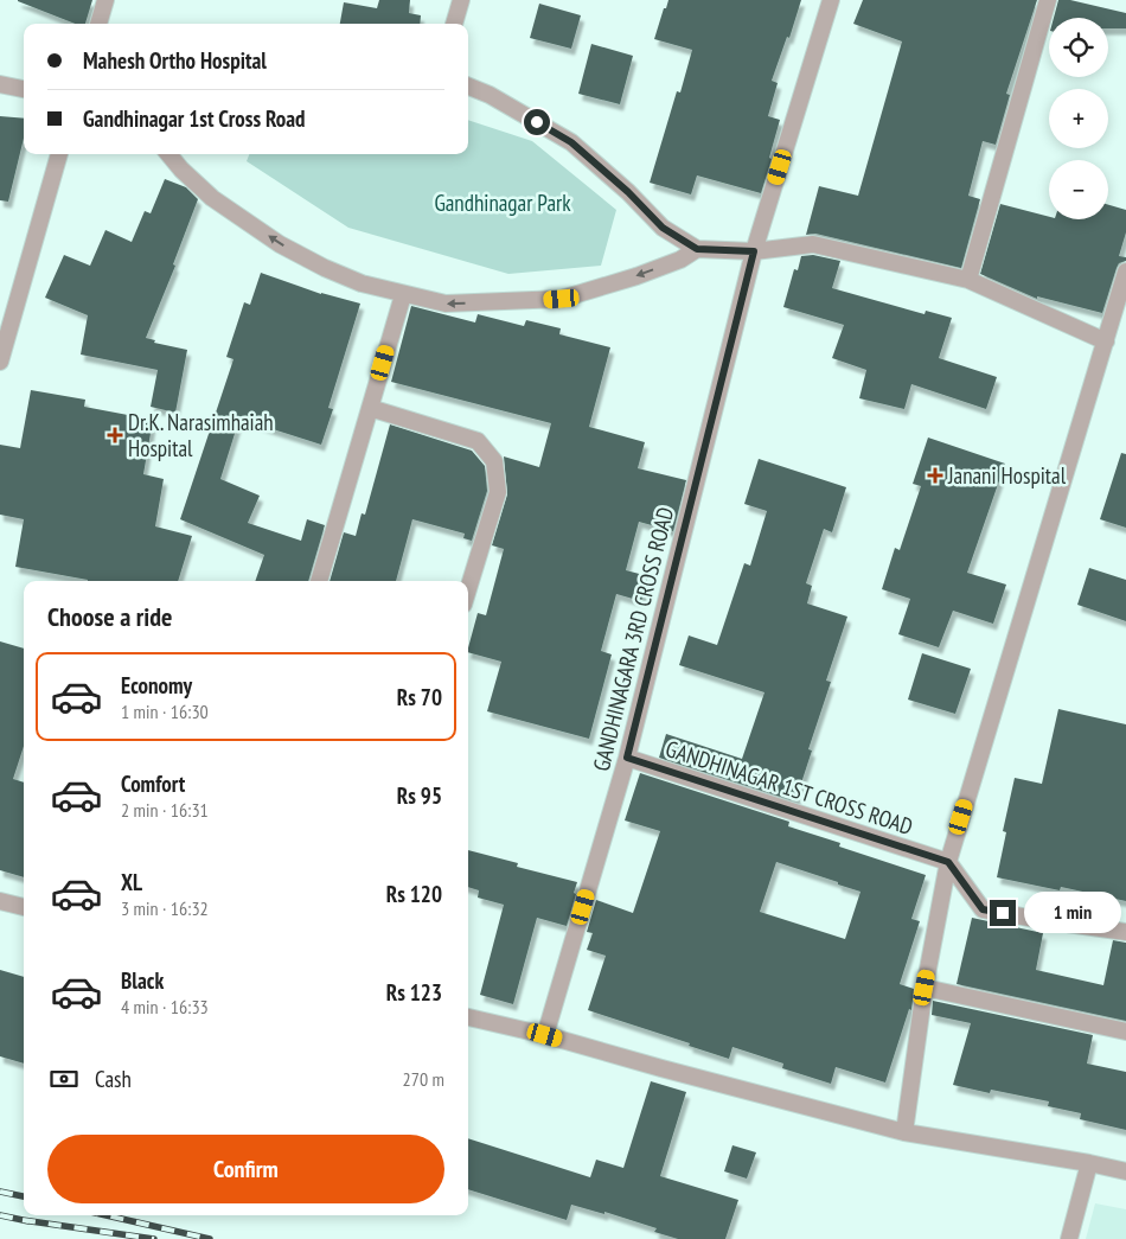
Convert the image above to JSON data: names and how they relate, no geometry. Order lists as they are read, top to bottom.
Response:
{
  "streets": {
    "street": ["GANDHINAGARA 3RD CROSS ROAD", "GANDHINAGAR 1ST CROSS ROAD"]
  },
  "crossings": [
    ["GANDHINAGARA 3RD CROSS ROAD", "GANDHINAGAR 1ST CROSS ROAD"]
  ],
  "parks": ["Gandhinagar Park"],
  "places": {
    "health": ["Dr.K. Narasimhaiah Hospital", "Janani Hospital"]
  },
  "page": {
    "map_buttons": ["+", "−"],
    "banner": ["Mahesh Ortho Hospital", "Gandhinagar 1st Cross Road"],
    "heading": "Choose a ride",
    "list": [
      {
        "name": "Economy",
        "note": "1 min · 16:30",
        "value": "Rs 70"
      },
      {
        "name": "Comfort",
        "note": "2 min · 16:31",
        "value": "Rs 95"
      },
      {
        "name": "XL",
        "note": "3 min · 16:32",
        "value": "Rs 120"
      },
      {
        "name": "Black",
        "note": "4 min · 16:33",
        "value": "Rs 123"
      }
    ],
    "bubble": "1 min",
    "pay": ["Cash", "270 m"],
    "buttons": "Confirm"
  }
}
